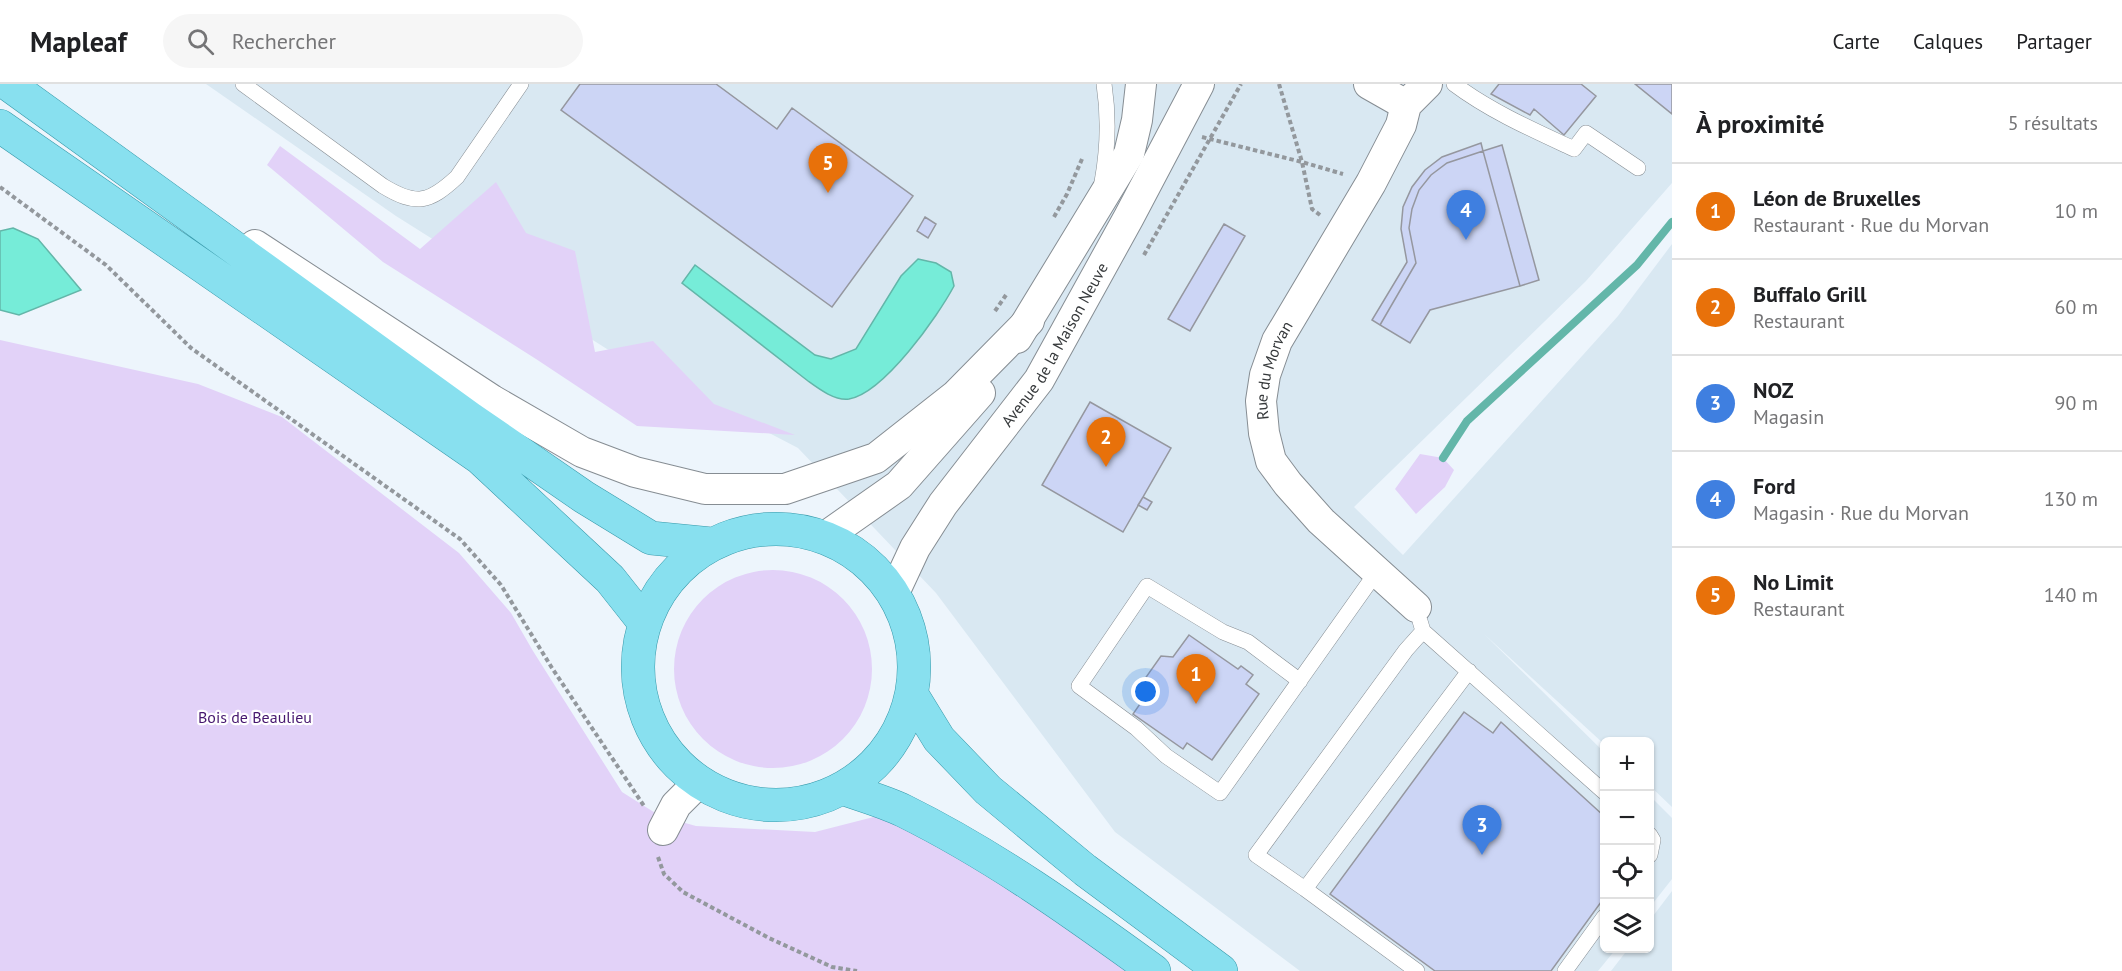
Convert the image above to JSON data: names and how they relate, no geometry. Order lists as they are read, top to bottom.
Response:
{
  "streets": {
    "street": ["Avenue de la Maison Neuve", "Rue du Morvan"]
  },
  "parks": ["Bois de Beaulieu"],
  "page": {
    "header": "Mapleaf",
    "search": "Rechercher",
    "nav": ["Carte", "Calques", "Partager"],
    "heading": ["À proximité", "5 résultats"],
    "pins": [
      "5",
      "4",
      "2",
      "1",
      "3"
    ],
    "list": [
      {
        "mark": "1",
        "name": "Léon de Bruxelles",
        "note": "Restaurant · Rue du Morvan",
        "value": "10 m"
      },
      {
        "mark": "2",
        "name": "Buffalo Grill",
        "note": "Restaurant",
        "value": "60 m"
      },
      {
        "mark": "3",
        "name": "NOZ",
        "note": "Magasin",
        "value": "90 m"
      },
      {
        "mark": "4",
        "name": "Ford",
        "note": "Magasin · Rue du Morvan",
        "value": "130 m"
      },
      {
        "mark": "5",
        "name": "No Limit",
        "note": "Restaurant",
        "value": "140 m"
      }
    ],
    "map_buttons": ["+", "−"]
  }
}
